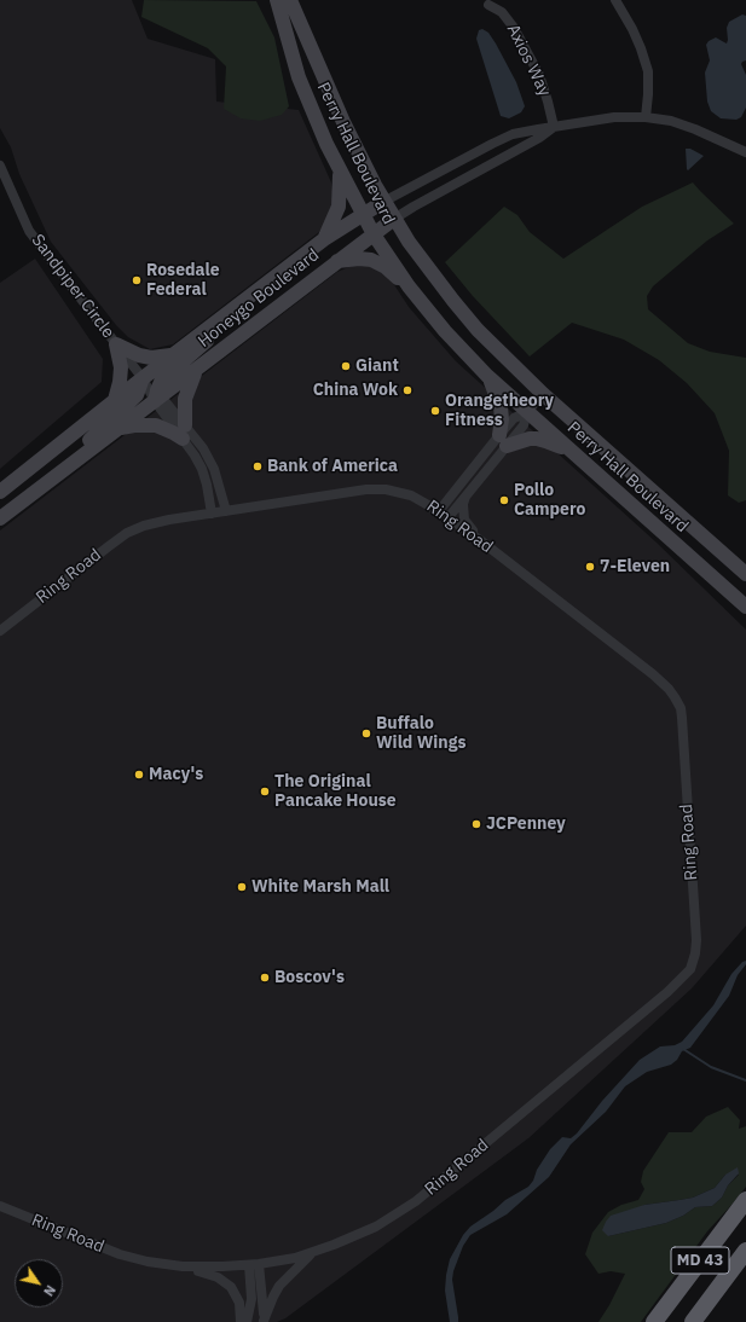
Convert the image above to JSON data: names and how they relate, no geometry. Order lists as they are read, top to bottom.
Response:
{
  "streets": {
    "highway": ["MD 43"],
    "main road": ["Perry Hall Boulevard", "Honeygo Boulevard"],
    "street": ["Axios Way", "Sandpiper Circle", "Ring Road"]
  },
  "crossings": [
    ["Axios Way", "Honeygo Boulevard"],
    ["Perry Hall Boulevard", "Honeygo Boulevard"],
    ["Sandpiper Circle", "Honeygo Boulevard"]
  ],
  "places": [
    "Rosedale Federal",
    "Giant",
    "China Wok",
    "Orangetheory Fitness",
    "Bank of America",
    "Pollo Campero",
    "7-Eleven",
    "Buffalo Wild Wings",
    "Macy's",
    "The Original Pancake House",
    "JCPenney",
    "White Marsh Mall",
    "Boscov's"
  ],
  "north": "bottom right"
}
